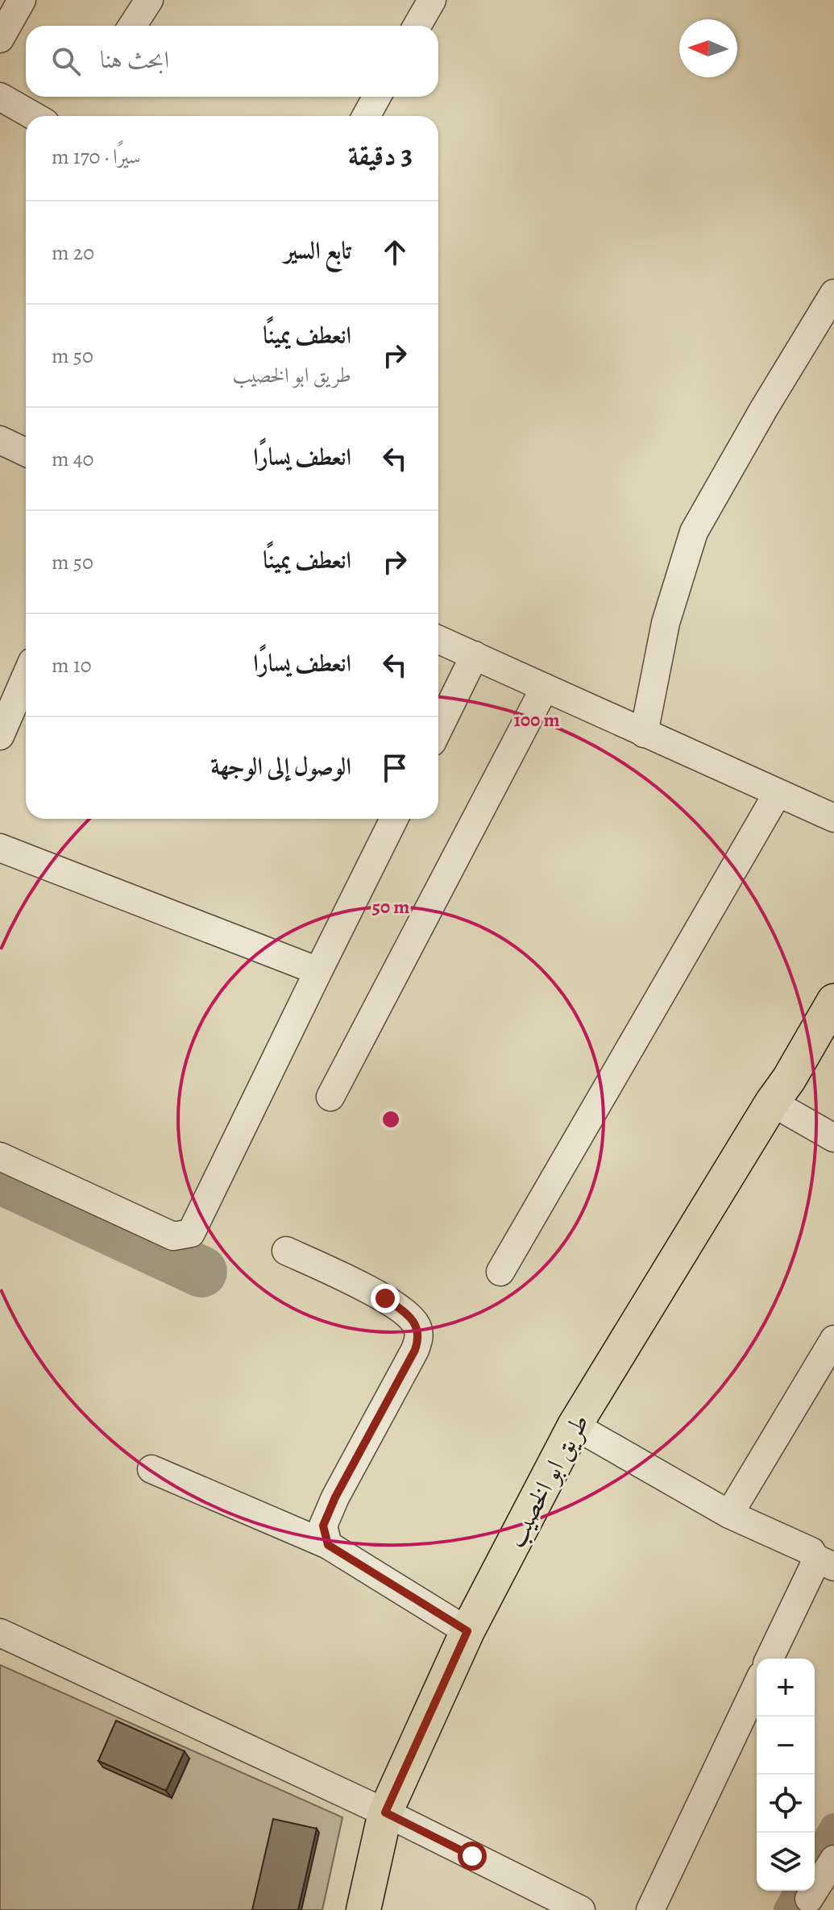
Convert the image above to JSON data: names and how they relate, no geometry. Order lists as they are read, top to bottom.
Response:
{
  "streets": {
    "main road": ["طريق ابو الخصيب"]
  },
  "north": "left",
  "page": {
    "search": "ابحث هنا",
    "heading": ["3 دقيقة", "سيرًا · 170 m"],
    "list": [
      ["تابع السير", "20 m"],
      ["انعطف يمينًا", "طريق ابو الخصيب", "50 m"],
      ["انعطف يسارًا", "40 m"],
      ["انعطف يمينًا", "50 m"],
      ["انعطف يسارًا", "10 m"],
      "الوصول إلى الوجهة"
    ],
    "map_buttons": ["+", "−"]
  },
  "rings": ["100 m", "50 m"]
}
